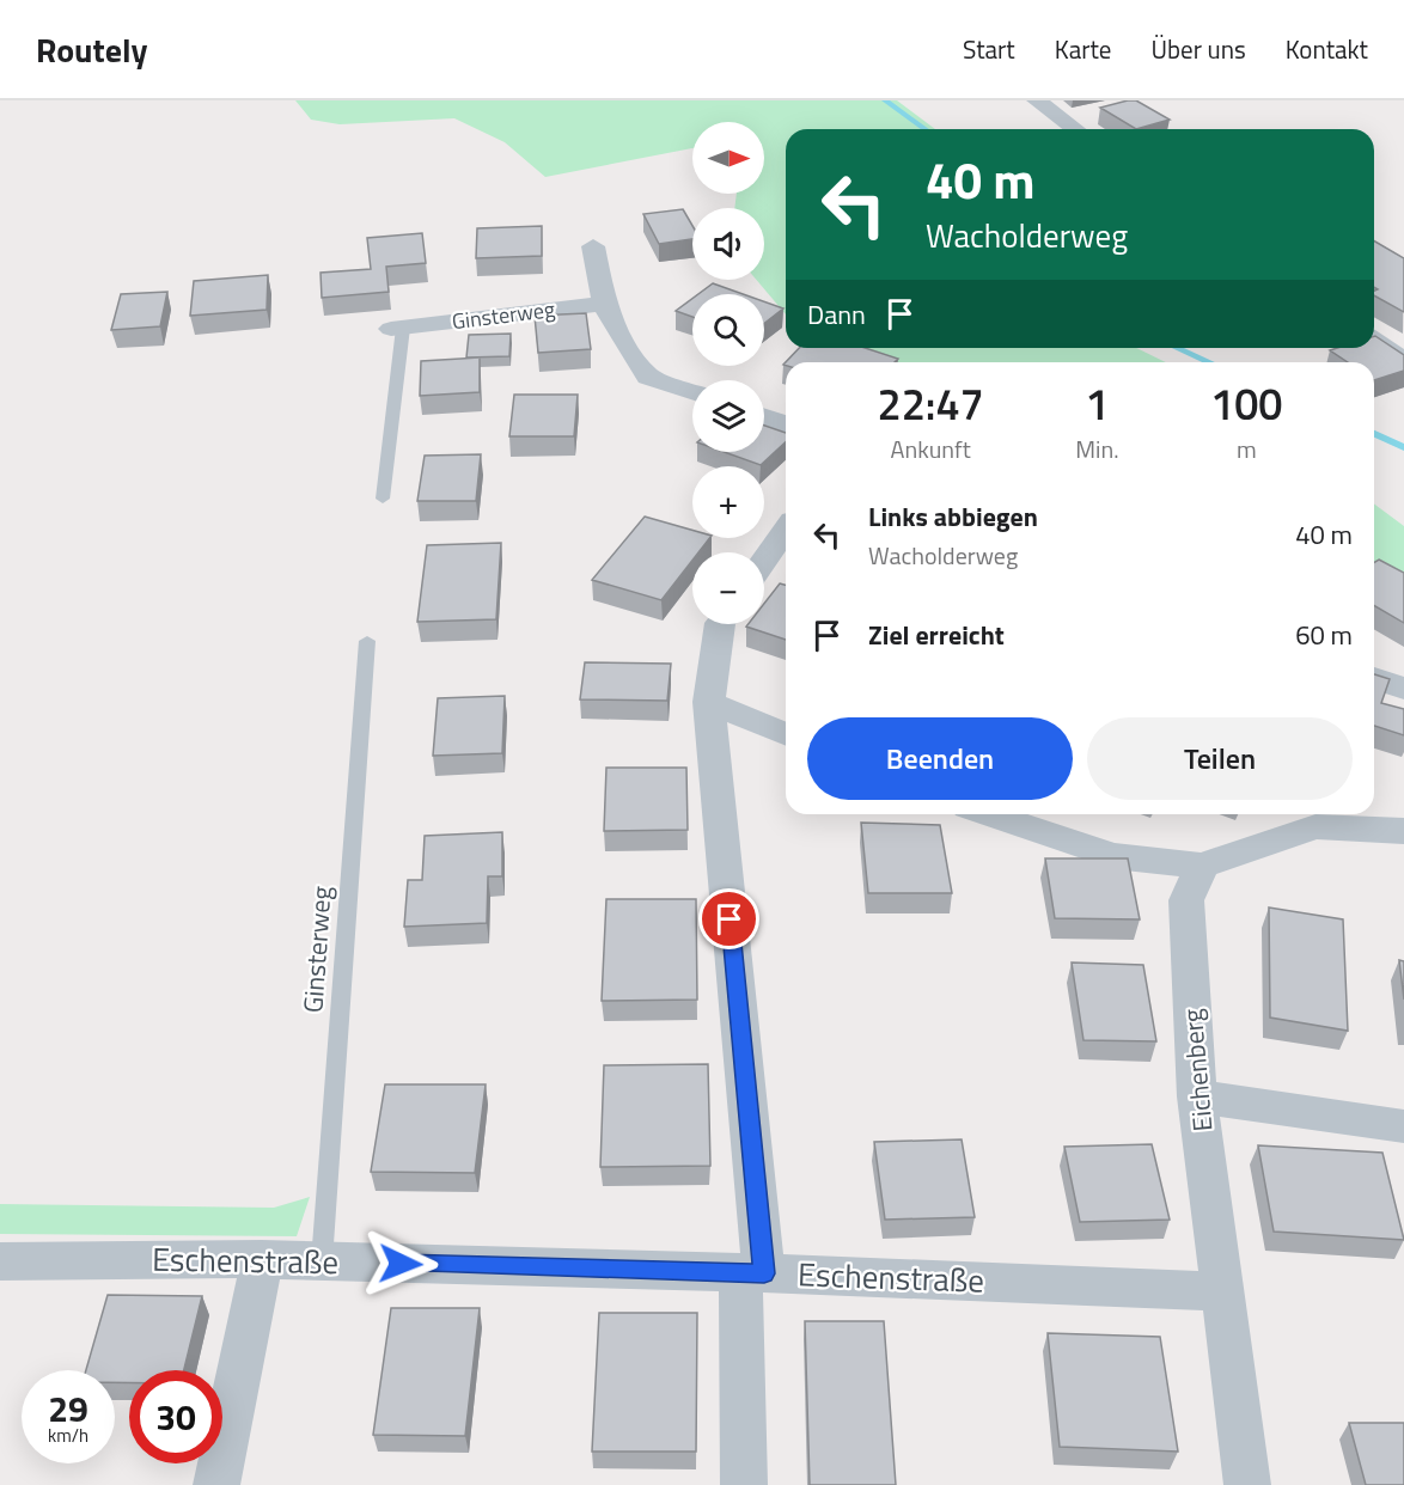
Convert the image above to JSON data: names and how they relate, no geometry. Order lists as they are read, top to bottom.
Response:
{
  "streets": {
    "street": ["Ginsterweg", "Eichenberg", "Eschenstraße"]
  },
  "crossings": [
    ["Ginsterweg", "Eschenstraße"],
    ["Eichenberg", "Eschenstraße"]
  ],
  "north": "right",
  "page": {
    "header": "Routely",
    "nav": [
      "Start",
      "Karte",
      "Über uns",
      "Kontakt"
    ],
    "map_buttons": ["+", "−"],
    "turn": ["40 m", "Wacholderweg"],
    "then": "Dann",
    "eta": [
      "22:47",
      "Ankunft",
      "1",
      "Min.",
      "100",
      "m"
    ],
    "list": [
      {
        "name": "Links abbiegen",
        "note": "Wacholderweg",
        "value": "40 m"
      },
      {
        "name": "Ziel erreicht",
        "value": "60 m"
      }
    ],
    "buttons": ["Beenden", "Teilen"],
    "speed": "29 km/h",
    "limit": "30"
  }
}
